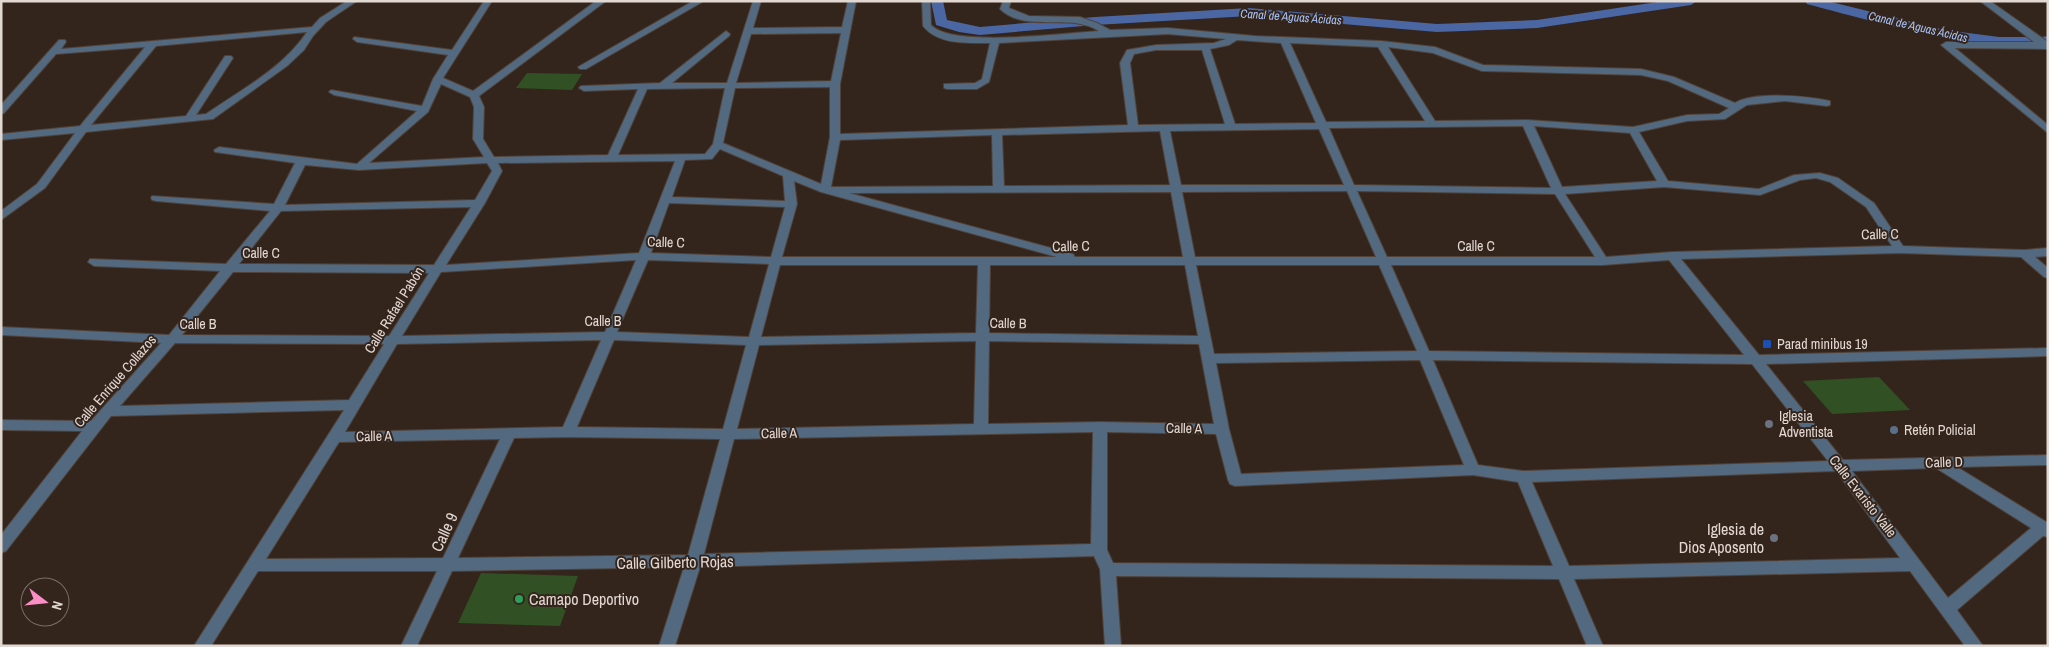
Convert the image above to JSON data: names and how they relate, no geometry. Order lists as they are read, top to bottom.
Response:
{
  "streets": {
    "street": [
      "Calle C",
      "Calle Rafael Pabón",
      "Calle B",
      "Calle Enrique Collazos",
      "Calle A",
      "Calle D",
      "Calle Evaristo Valle",
      "Calle 9",
      "Calle Gilberto Rojas"
    ]
  },
  "crossings": [
    ["Calle C", "Calle Rafael Pabón"],
    ["Calle C", "Calle Enrique Collazos"],
    ["Calle C", "Calle Evaristo Valle"],
    ["Calle Rafael Pabón", "Calle B"],
    ["Calle Rafael Pabón", "Calle A"],
    ["Calle Rafael Pabón", "Calle Gilberto Rojas"],
    ["Calle B", "Calle Enrique Collazos"],
    ["Calle A", "Calle D"],
    ["Calle A", "Calle 9"],
    ["Calle D", "Calle Evaristo Valle"],
    ["Calle 9", "Calle Gilberto Rojas"]
  ],
  "water": ["Canal de Aguas Ácidas"],
  "places": {
    "transit": ["Parad minibus 19"],
    "other": [
      "Iglesia Adventista",
      "Retén Policial",
      "Iglesia de Dios Aposento",
      "Camapo Deportivo"
    ]
  },
  "north": "right"
}
